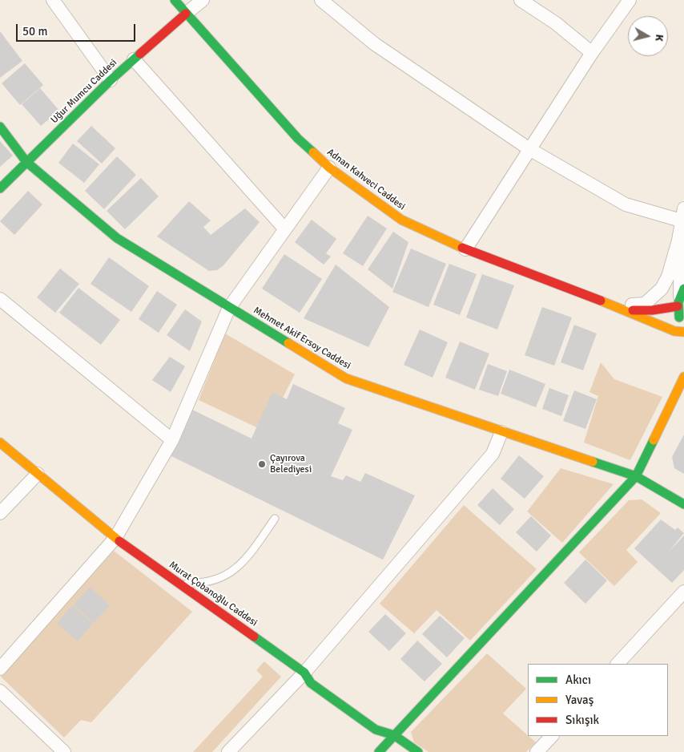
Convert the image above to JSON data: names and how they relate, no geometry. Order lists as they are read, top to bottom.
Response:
{
  "streets": {
    "street": [
      "Uğur Mumcu Caddesi",
      "Adnan Kahveci Caddesi",
      "Mehmet Akif Ersoy Caddesi",
      "Murat Çobanoğlu Caddesi"
    ]
  },
  "crossings": [
    ["Uğur Mumcu Caddesi", "Adnan Kahveci Caddesi"],
    ["Uğur Mumcu Caddesi", "Mehmet Akif Ersoy Caddesi"]
  ],
  "places": ["Çayırova Belediyesi"],
  "legend": ["Akıcı", "Yavaş", "Sıkışık"],
  "scale_bar": "50 m",
  "north": "right"
}
